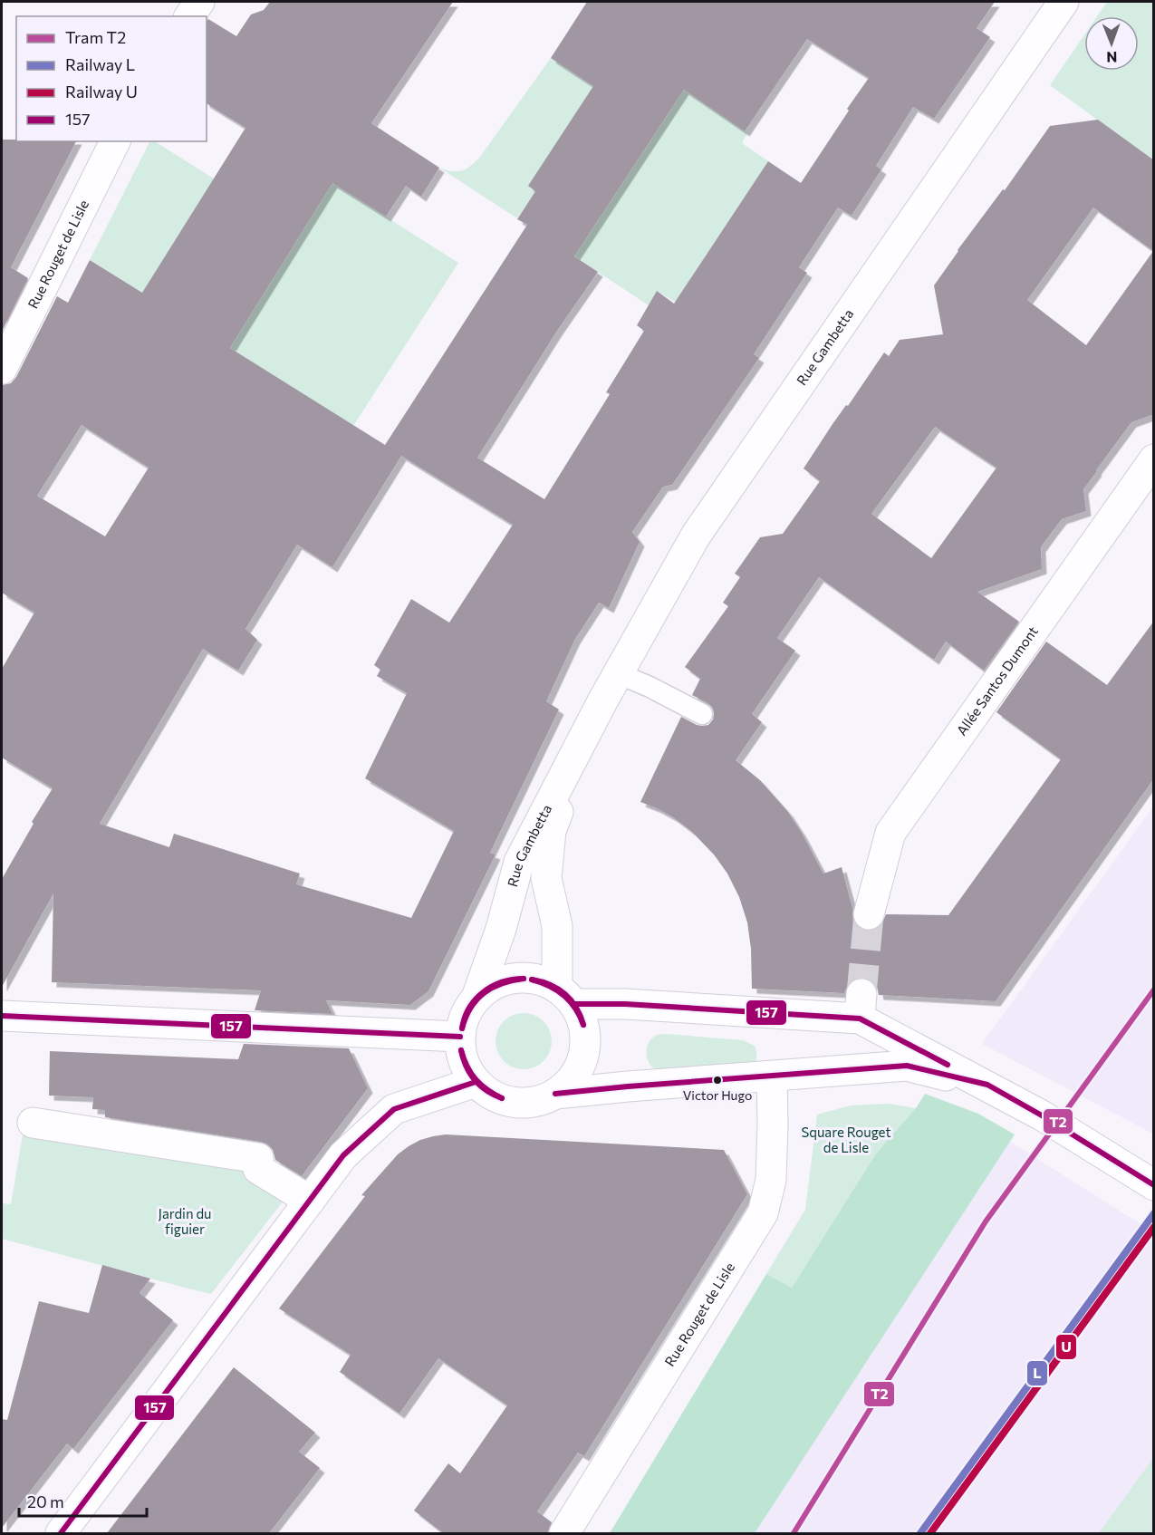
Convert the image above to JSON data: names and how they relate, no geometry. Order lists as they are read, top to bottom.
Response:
{
  "streets": {
    "street": ["Rue Rouget de Lisle", "Rue Gambetta", "Allée Santos Dumont"]
  },
  "parks": ["Square Rouget de Lisle", "Jardin du figuier"],
  "places": ["Victor Hugo"],
  "lines": [
    "transit line 157",
    "tram line T2",
    "rail line L",
    "rail line U"
  ],
  "legend": [
    "Tram T2",
    "Railway L",
    "Railway U",
    "157"
  ],
  "scale_bar": "20 m",
  "north": "bottom"
}
